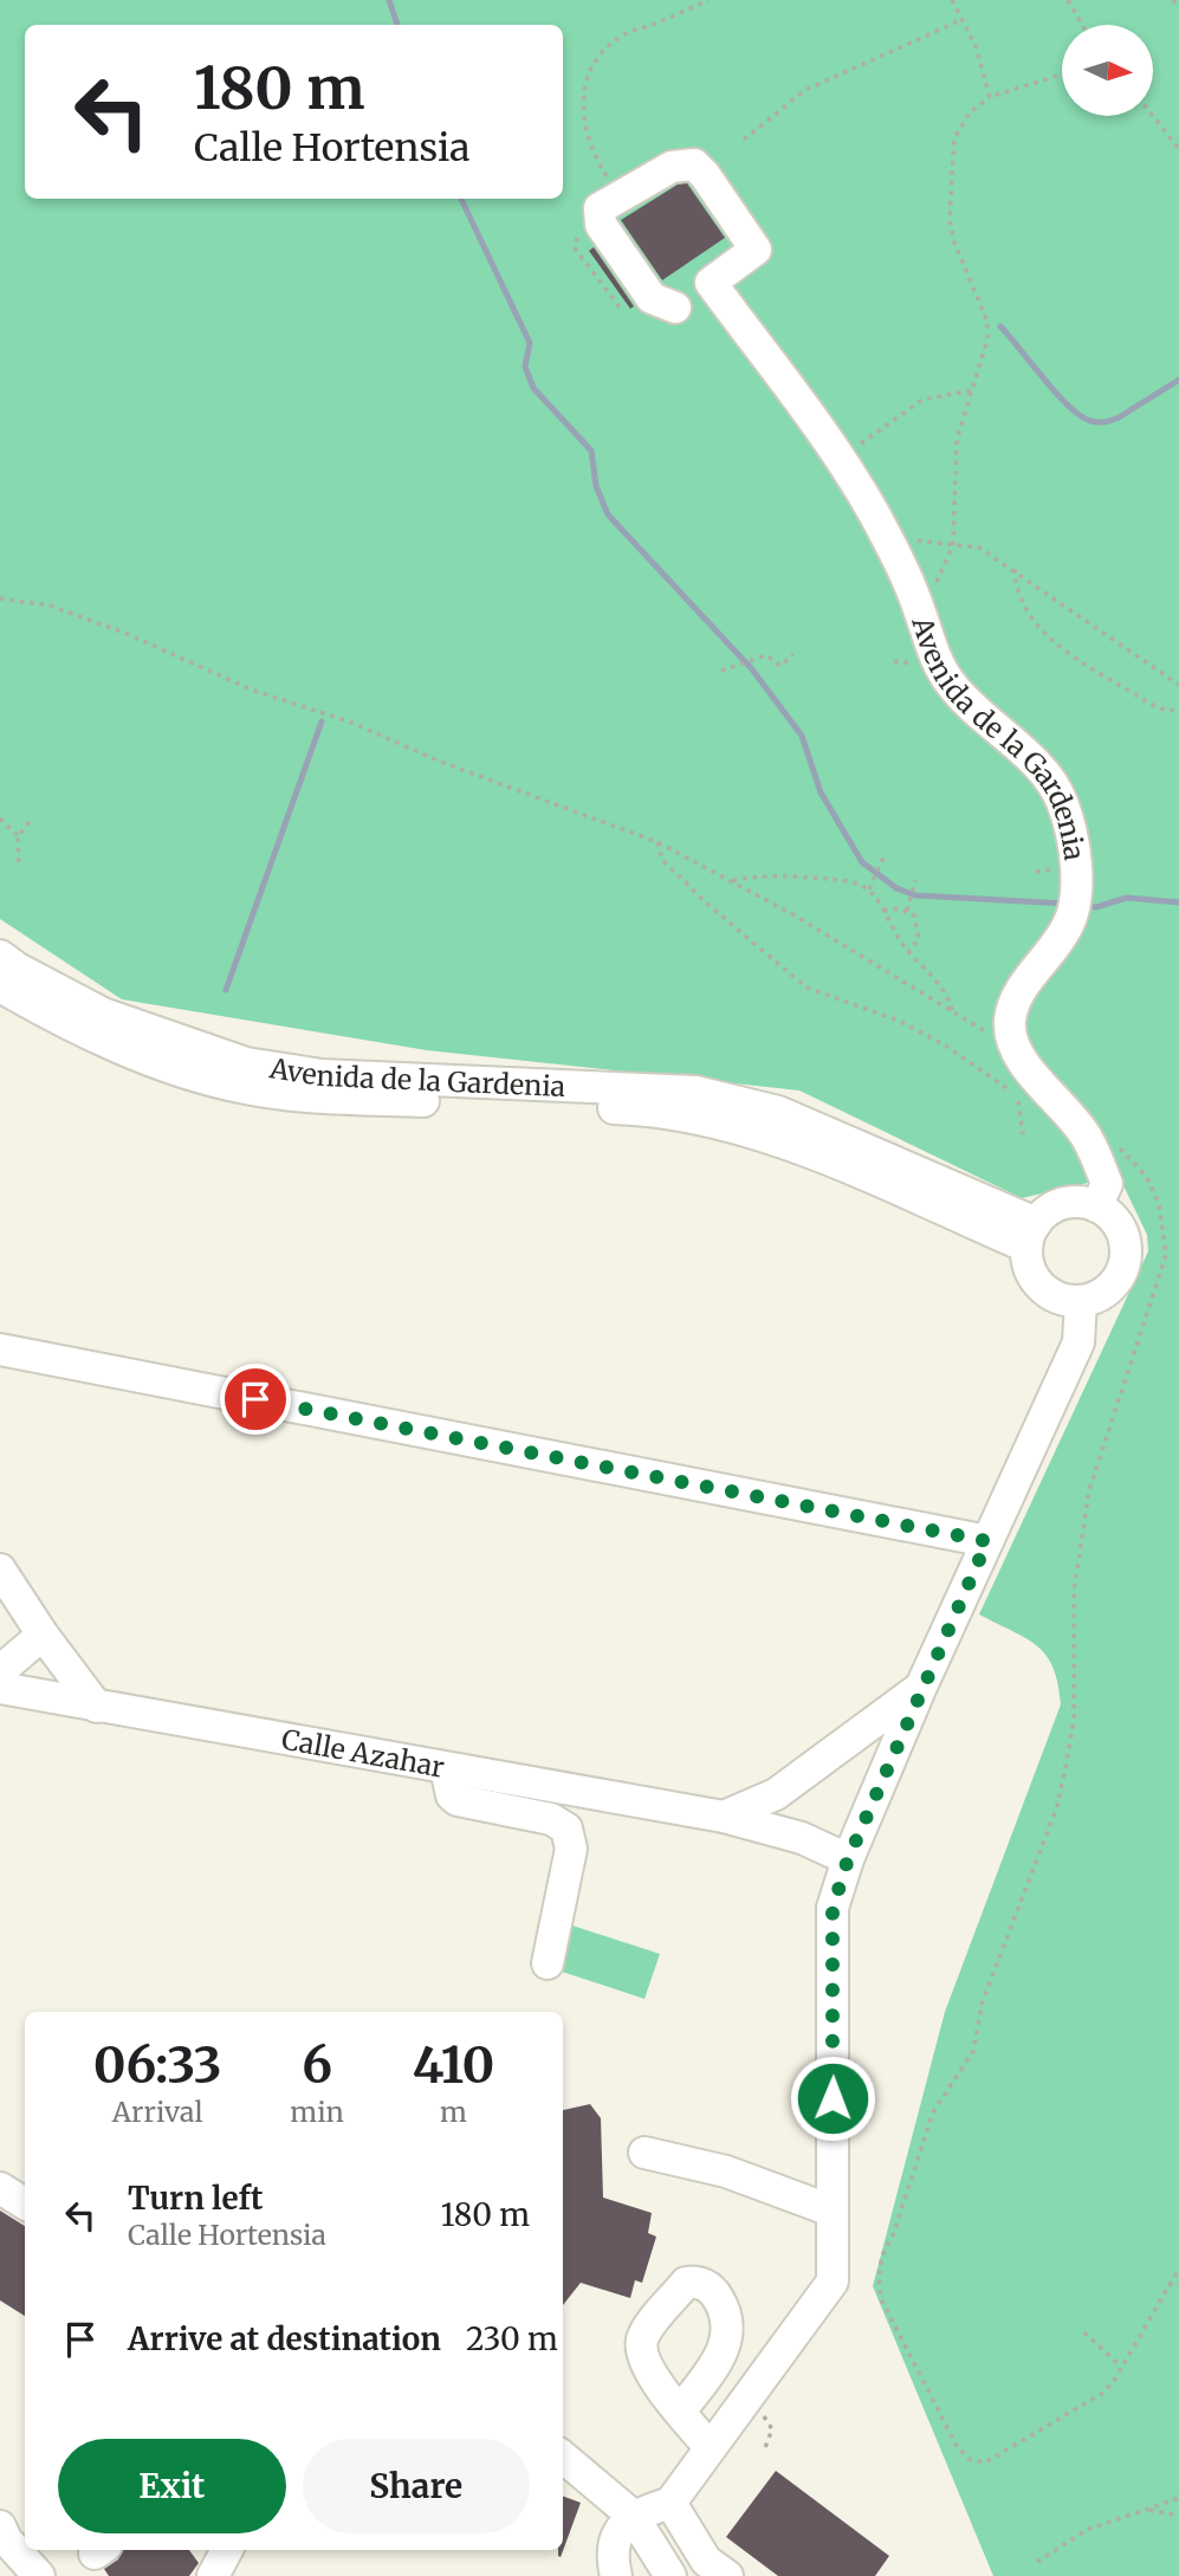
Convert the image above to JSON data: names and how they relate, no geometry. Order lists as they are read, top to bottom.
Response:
{
  "streets": {
    "street": ["Avenida de la Gardenia", "Calle Azahar"]
  },
  "north": "right",
  "page": {
    "turn": ["180 m", "Calle Hortensia"],
    "eta": [
      "06:33",
      "Arrival",
      "6",
      "min",
      "410",
      "m"
    ],
    "list": [
      {
        "name": "Turn left",
        "note": "Calle Hortensia",
        "value": "180 m"
      },
      {
        "name": "Arrive at destination",
        "value": "230 m"
      }
    ],
    "buttons": ["Exit", "Share"]
  }
}
